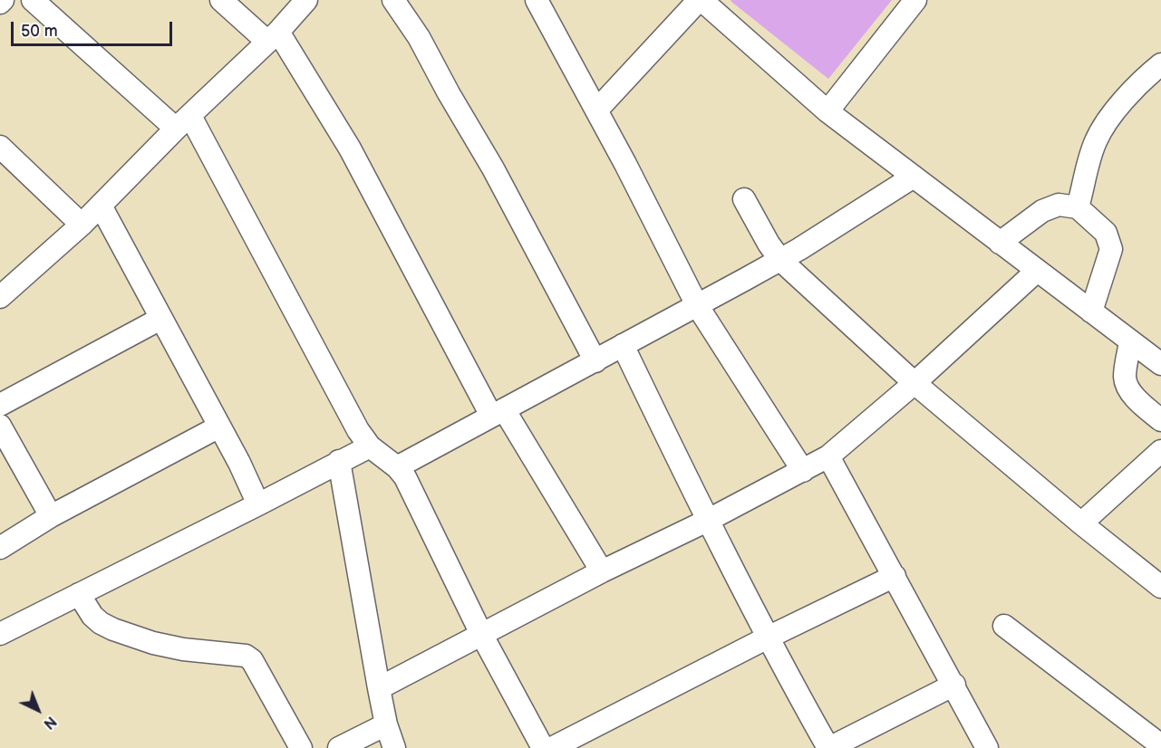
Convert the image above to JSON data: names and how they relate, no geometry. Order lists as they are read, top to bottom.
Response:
{
  "scale_bar": "50 m",
  "north": "bottom right"
}
